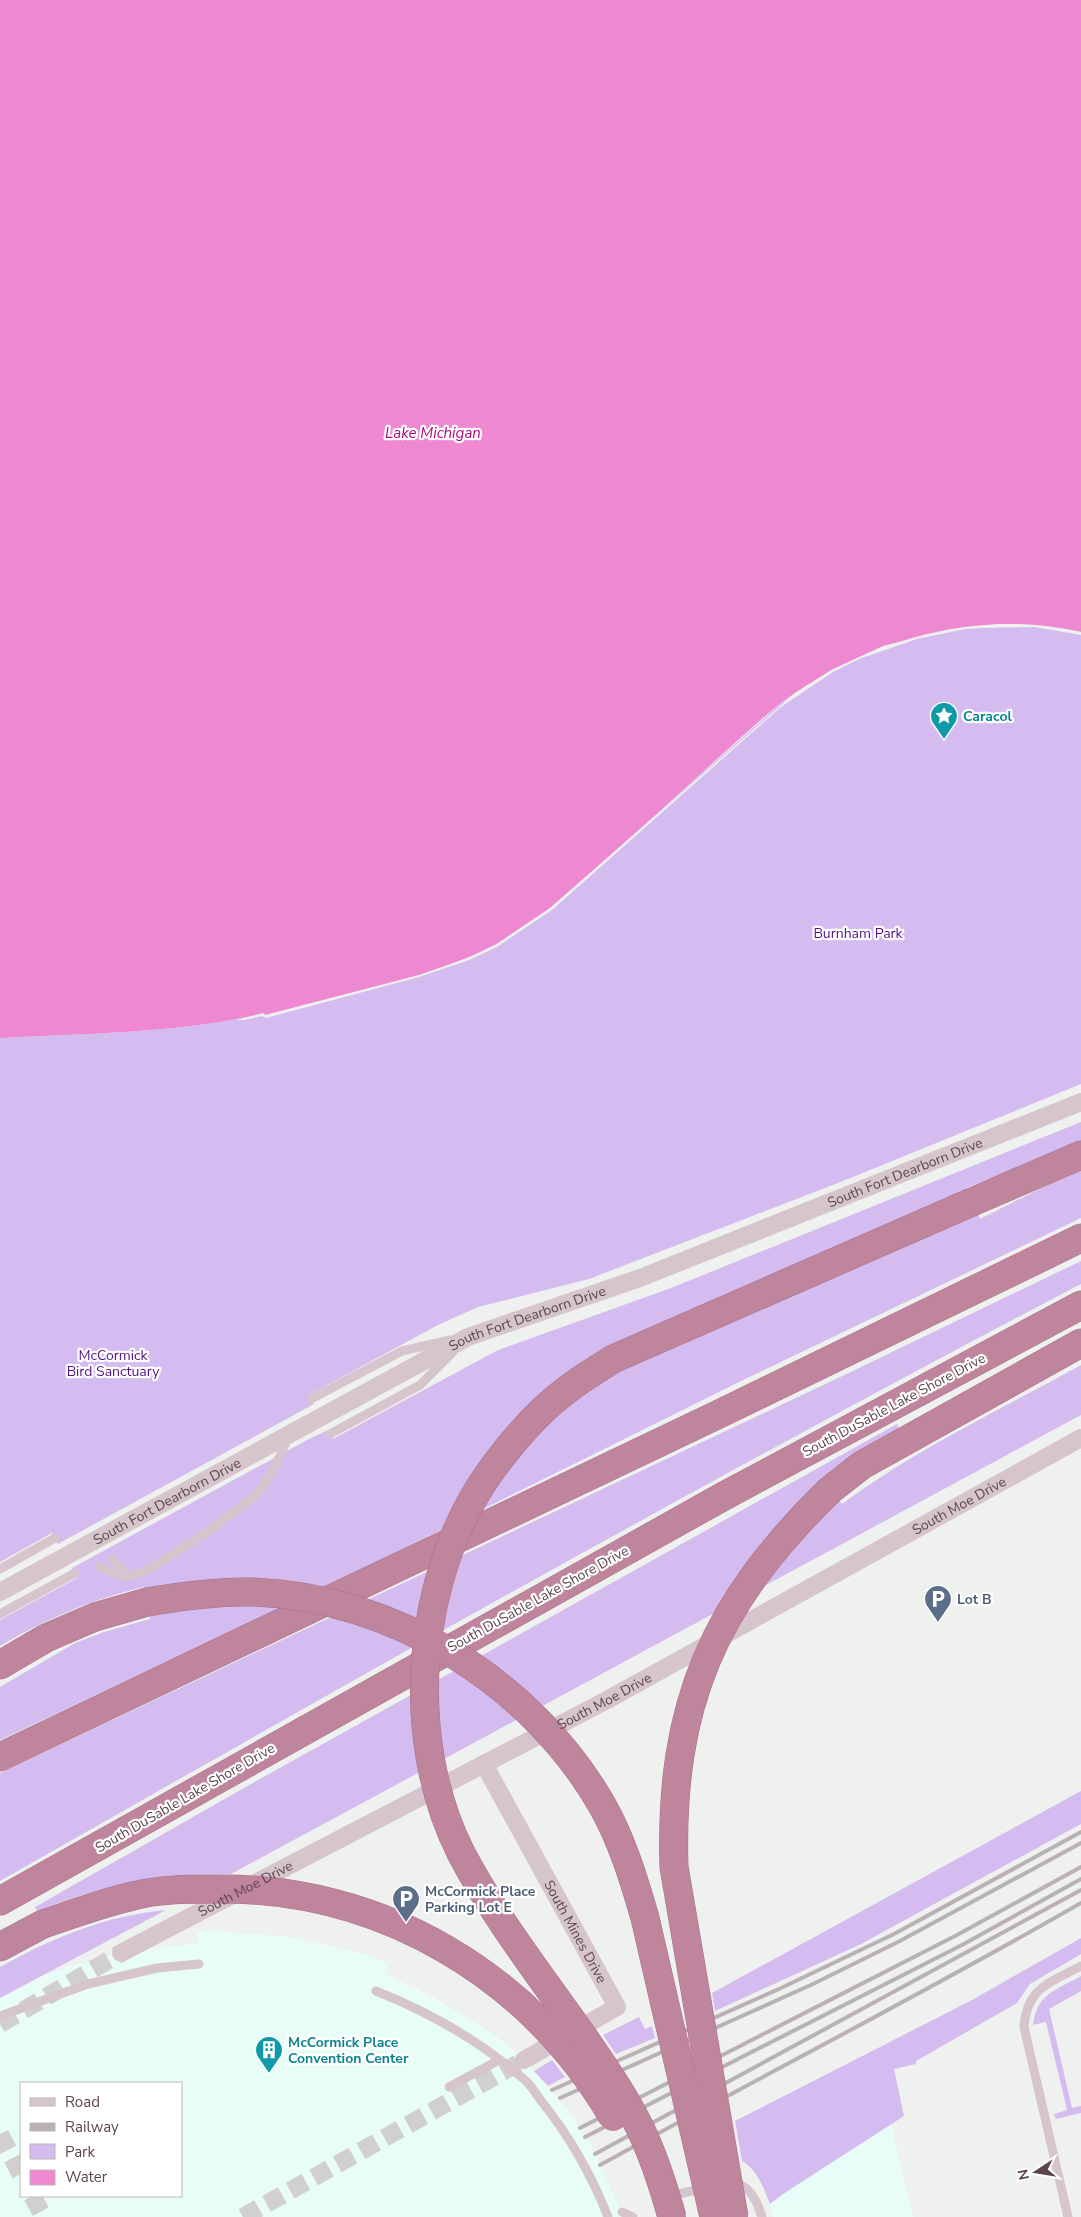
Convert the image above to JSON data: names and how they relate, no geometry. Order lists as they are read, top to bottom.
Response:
{
  "streets": {
    "highway": ["South DuSable Lake Shore Drive"],
    "street": ["South Fort Dearborn Drive", "South Moe Drive", "South Mines Drive"]
  },
  "crossings": [
    ["South Moe Drive", "South Mines Drive"]
  ],
  "water": ["Lake Michigan"],
  "parks": ["Burnham Park", "McCormick Bird Sanctuary"],
  "places": {
    "place": ["Caracol"],
    "parking": ["Lot B", "McCormick Place Parking Lot E"],
    "building": ["McCormick Place Convention Center"]
  },
  "legend": [
    "Road",
    "Railway",
    "Park",
    "Water"
  ],
  "north": "left"
}
